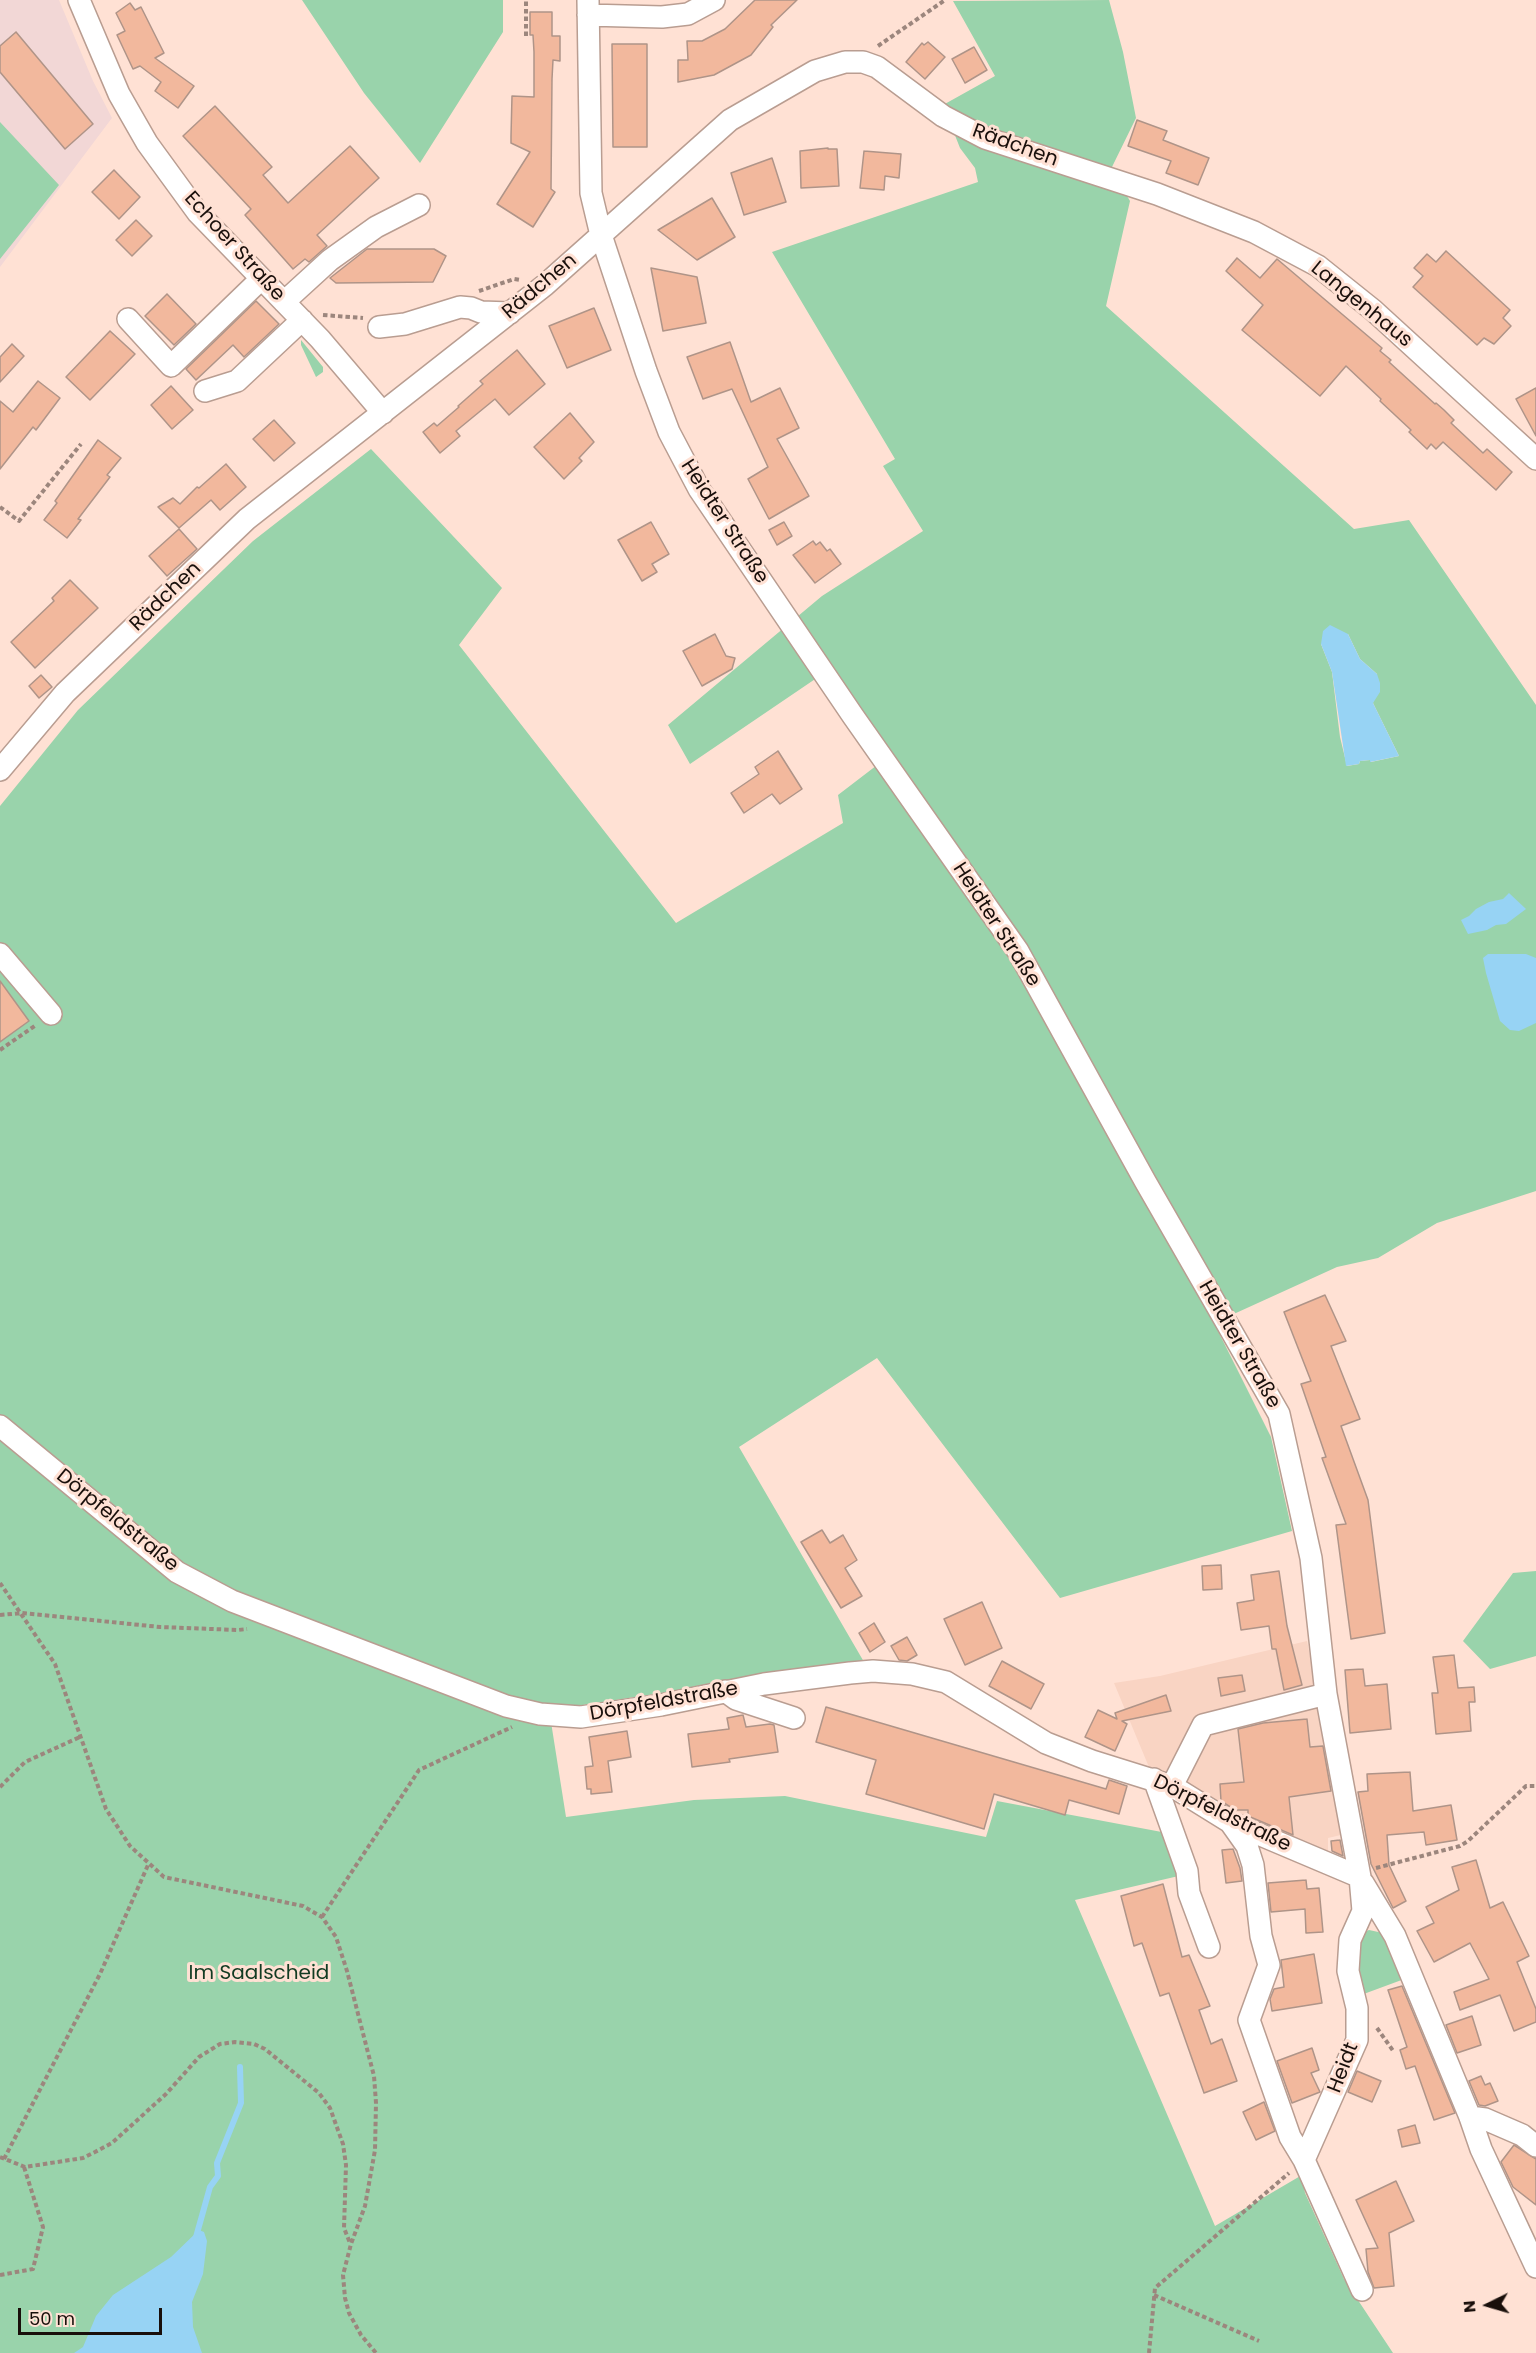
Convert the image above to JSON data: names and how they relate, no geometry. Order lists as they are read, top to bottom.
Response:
{
  "streets": {
    "street": [
      "Rädchen",
      "Echoer Straße",
      "Langenhaus",
      "Heidter Straße",
      "Dörpfeldstraße",
      "Heidt"
    ]
  },
  "crossings": [
    ["Rädchen", "Echoer Straße"],
    ["Rädchen", "Langenhaus"],
    ["Rädchen", "Heidter Straße"],
    ["Heidter Straße", "Dörpfeldstraße"],
    ["Heidter Straße", "Heidt"],
    ["Dörpfeldstraße", "Heidt"]
  ],
  "parks": ["Im Saalscheid"],
  "scale_bar": "50 m",
  "north": "left"
}
